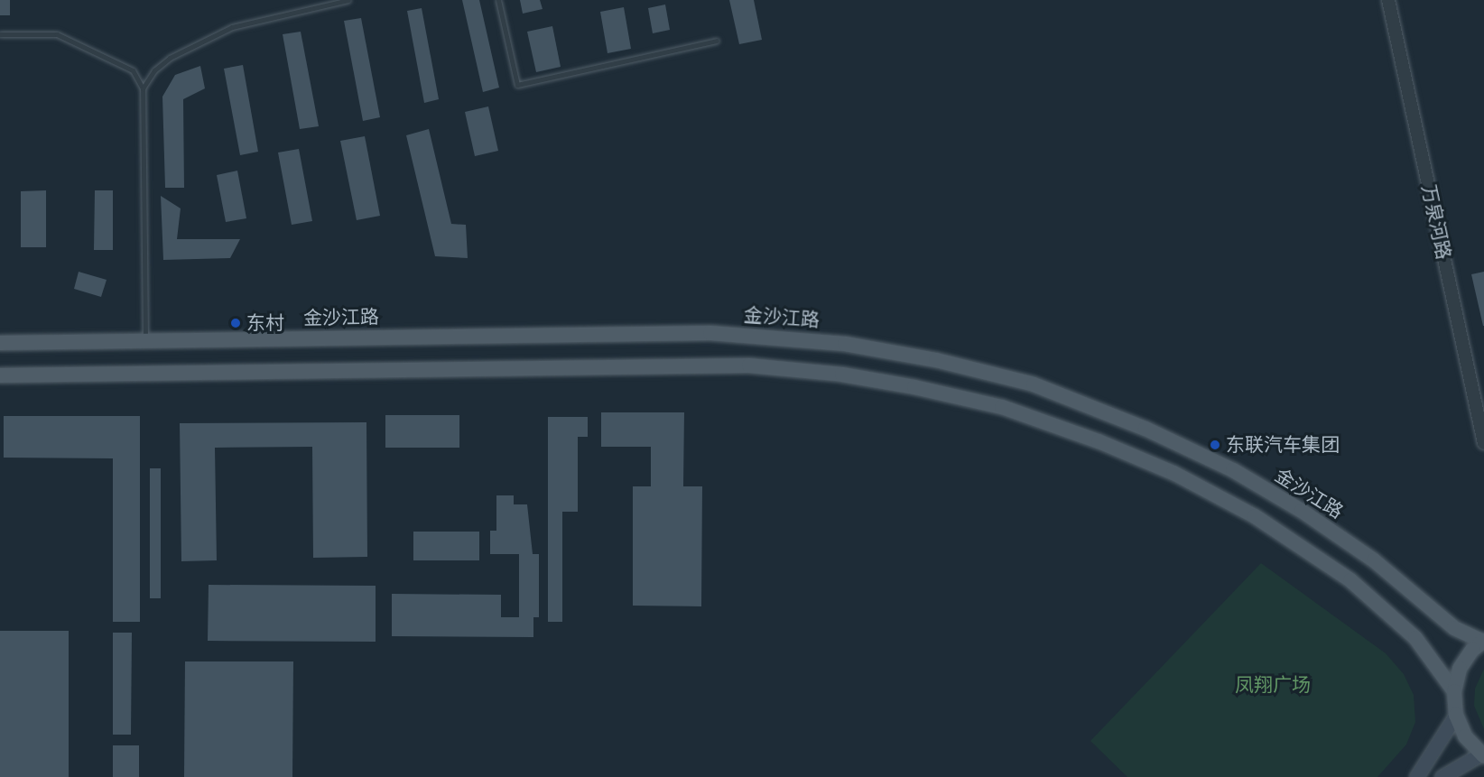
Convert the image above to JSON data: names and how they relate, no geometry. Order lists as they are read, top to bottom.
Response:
{
  "streets": {
    "main road": ["金沙江路"],
    "street": ["万泉河路"]
  },
  "parks": ["凤翔广场"],
  "places": ["东村", "东联汽车集团"]
}
